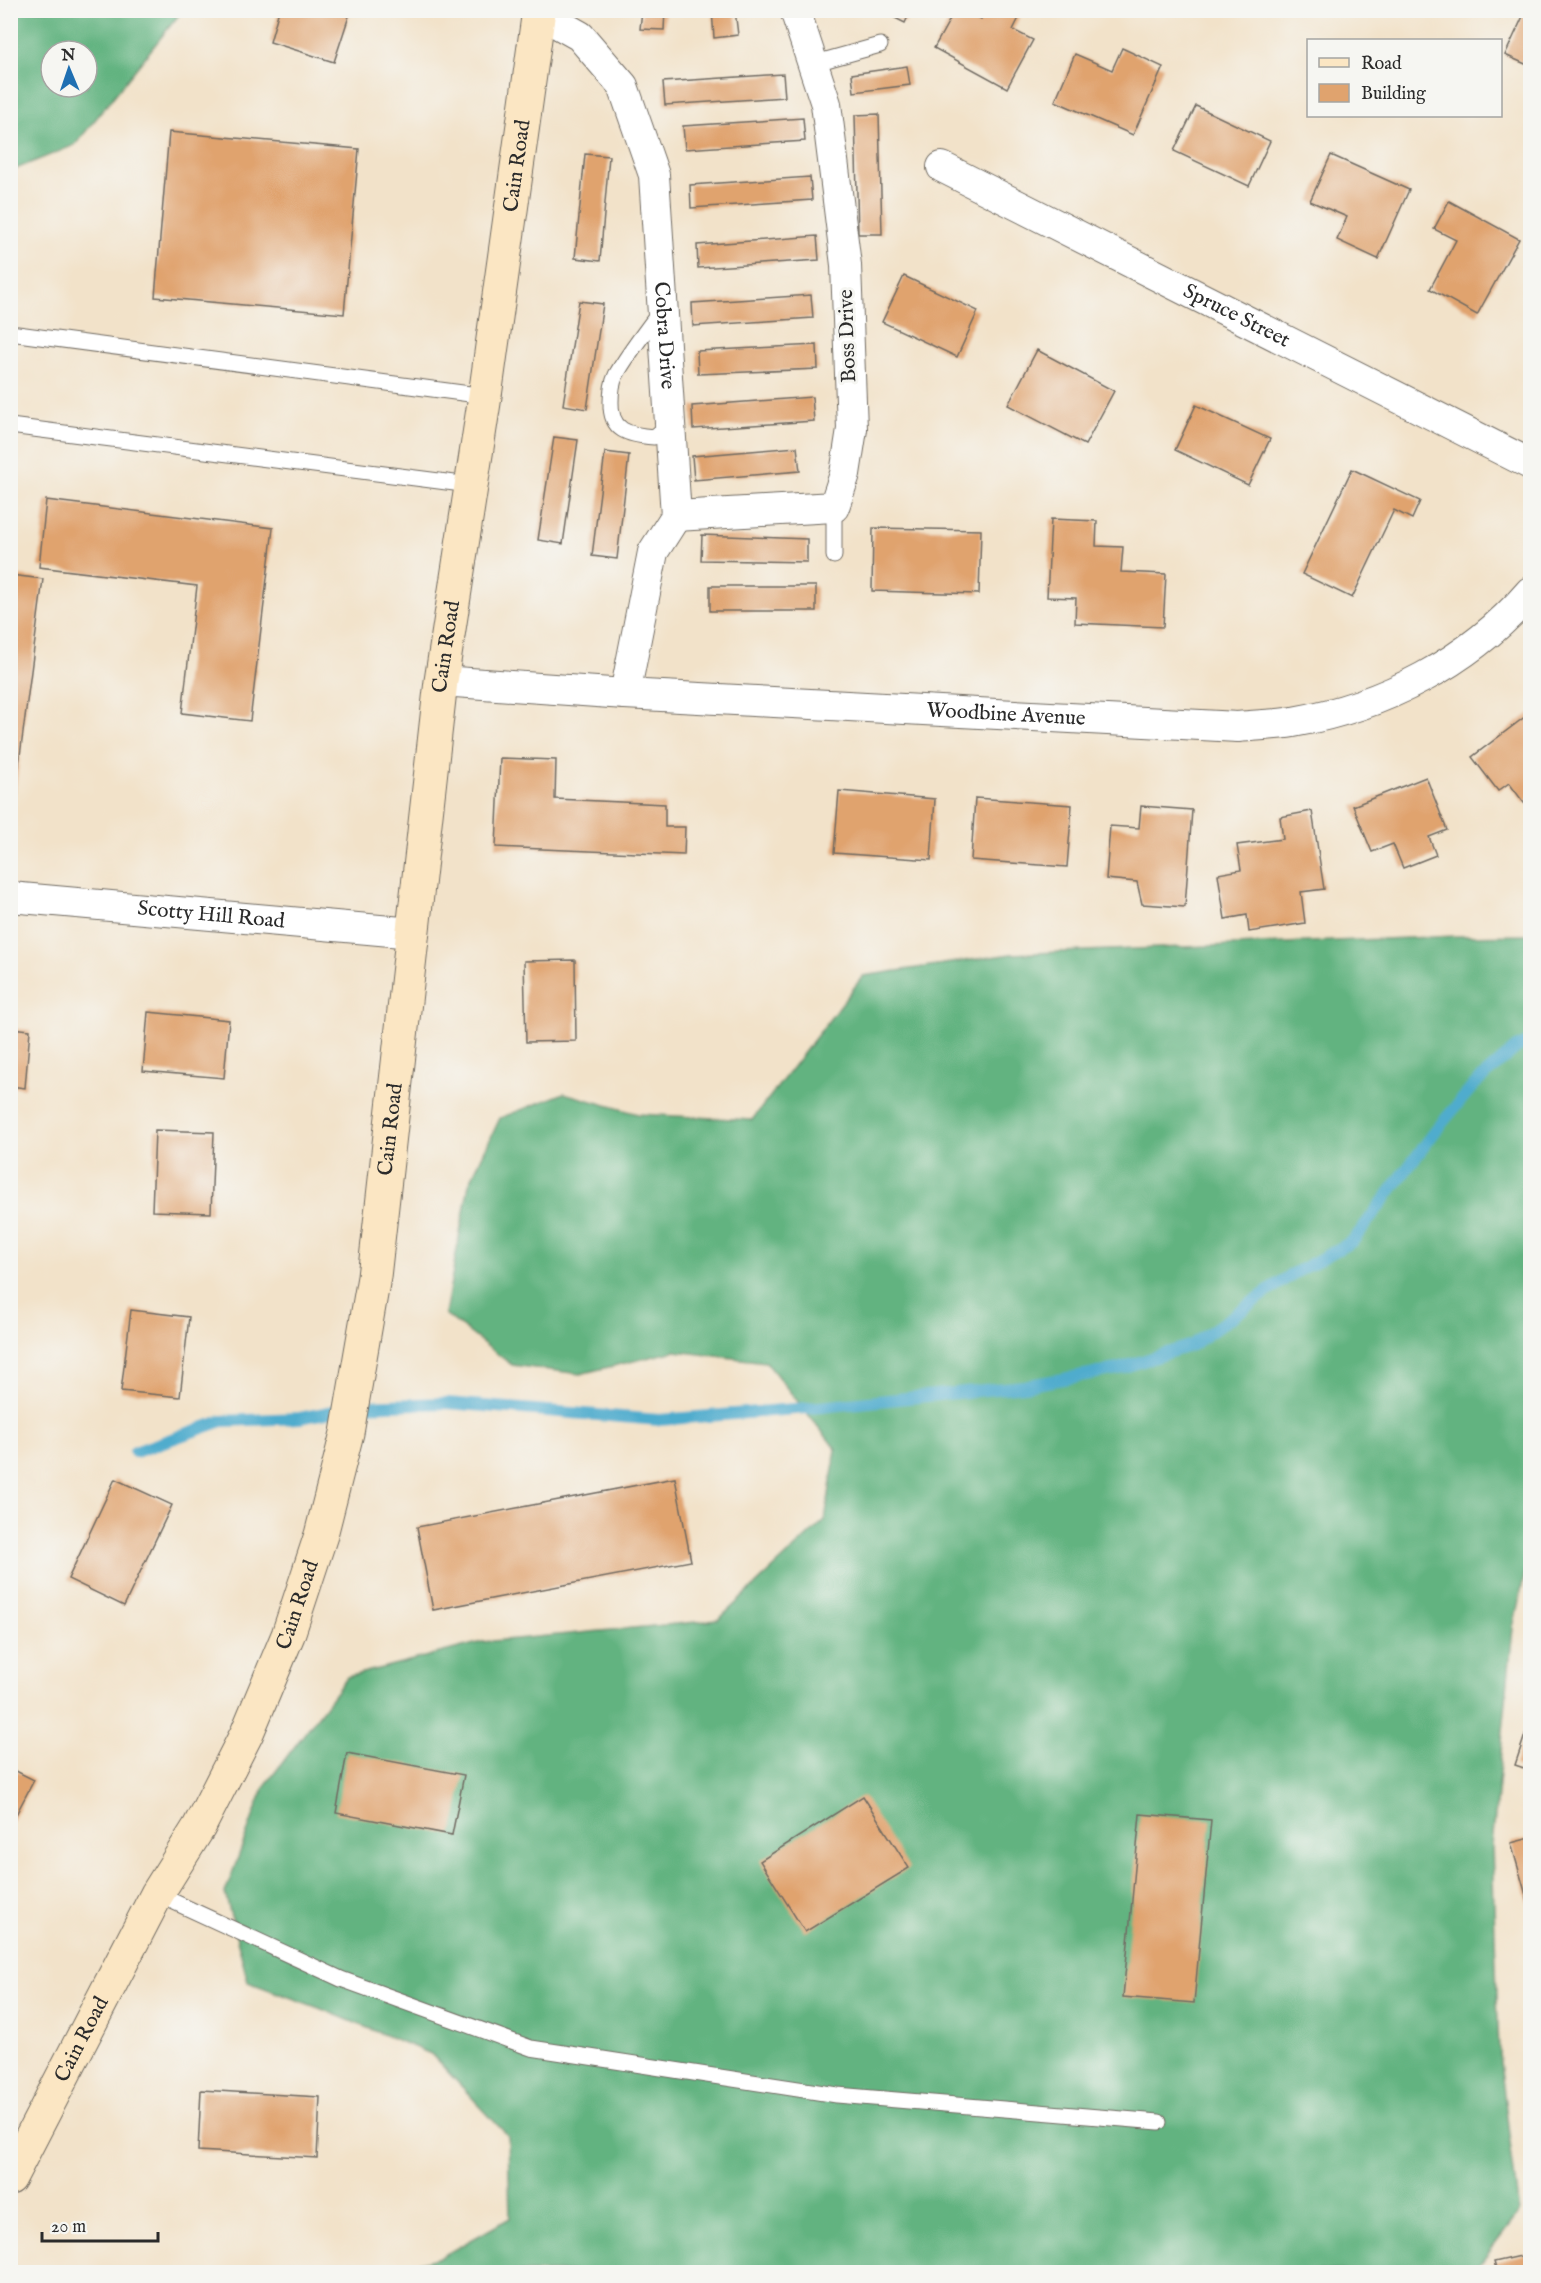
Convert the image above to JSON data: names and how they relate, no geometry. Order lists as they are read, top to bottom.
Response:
{
  "streets": {
    "main road": ["Cain Road"],
    "street": [
      "Spruce Street",
      "Cobra Drive",
      "Boss Drive",
      "Woodbine Avenue",
      "Scotty Hill Road"
    ]
  },
  "crossings": [
    ["Cain Road", "Cobra Drive"],
    ["Cain Road", "Woodbine Avenue"],
    ["Cain Road", "Scotty Hill Road"]
  ],
  "legend": ["Road", "Building"],
  "scale_bar": "20 m",
  "north": "top"
}
